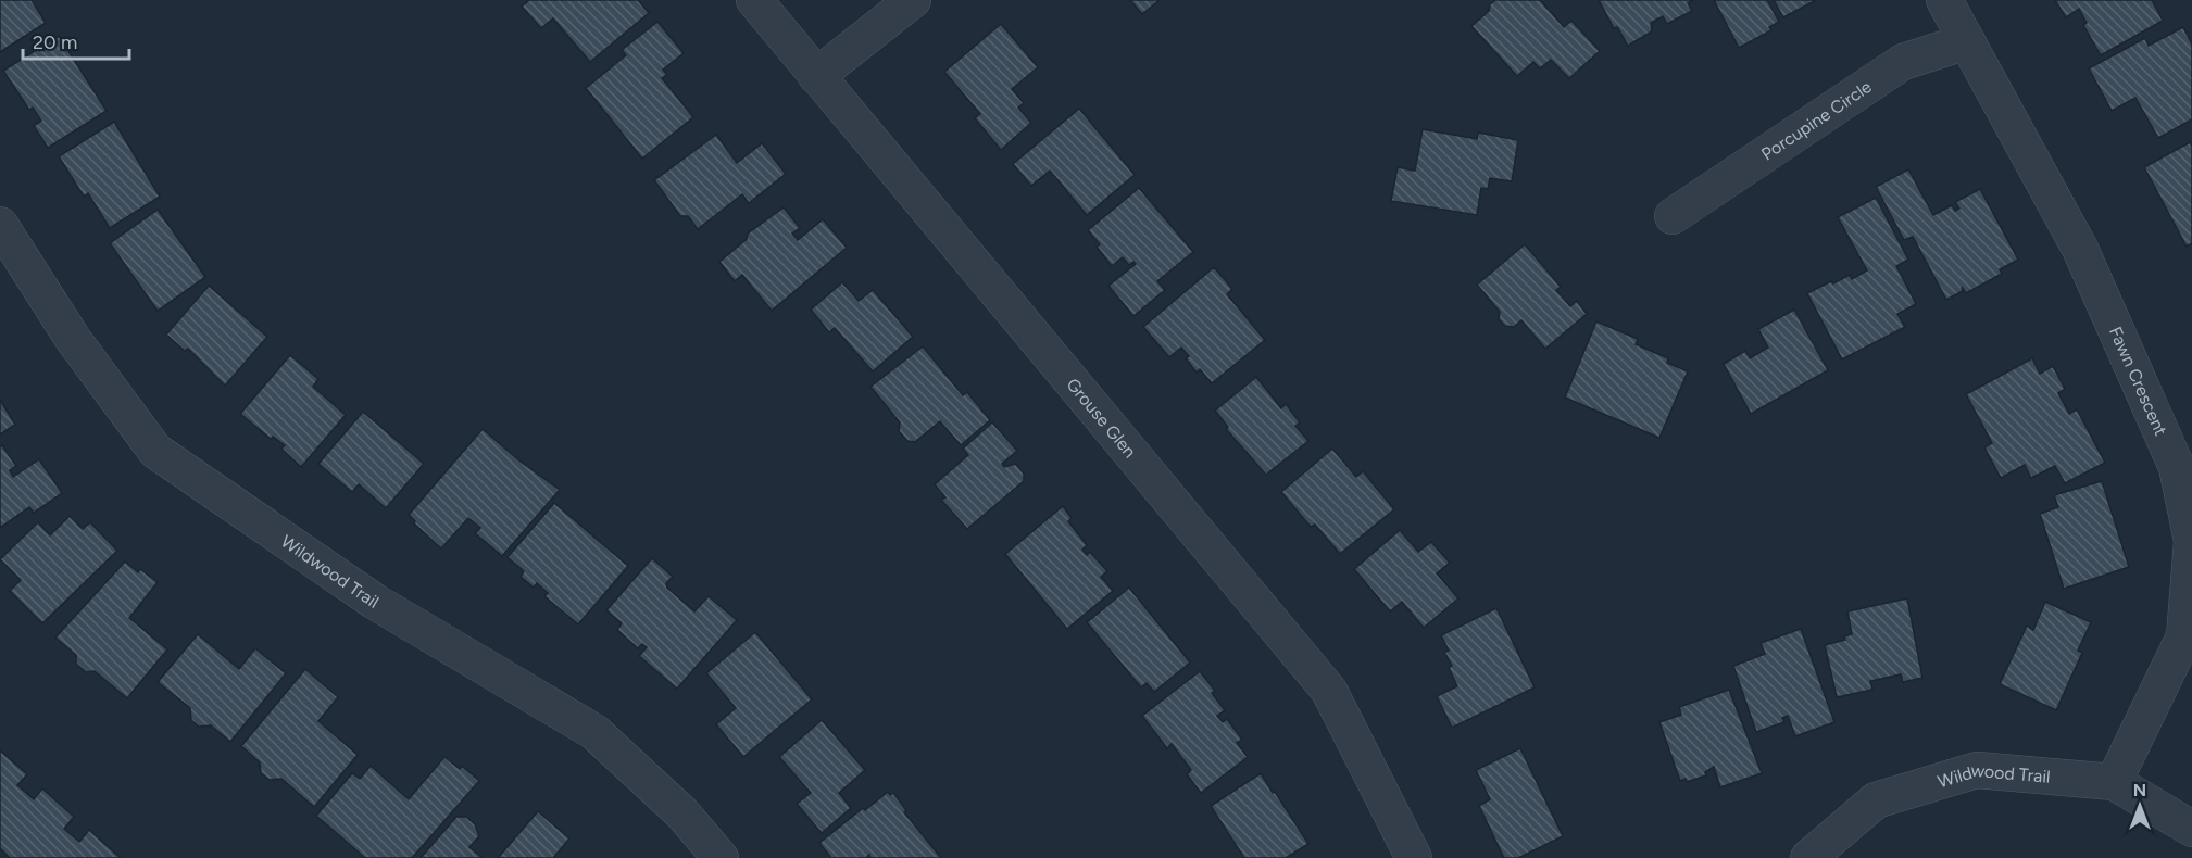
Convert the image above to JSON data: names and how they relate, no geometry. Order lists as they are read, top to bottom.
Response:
{
  "streets": {
    "street": [
      "Porcupine Circle",
      "Fawn Crescent",
      "Grouse Glen",
      "Wildwood Trail"
    ]
  },
  "crossings": [
    ["Porcupine Circle", "Fawn Crescent"],
    ["Fawn Crescent", "Wildwood Trail"]
  ],
  "scale_bar": "20 m",
  "north": "top"
}
